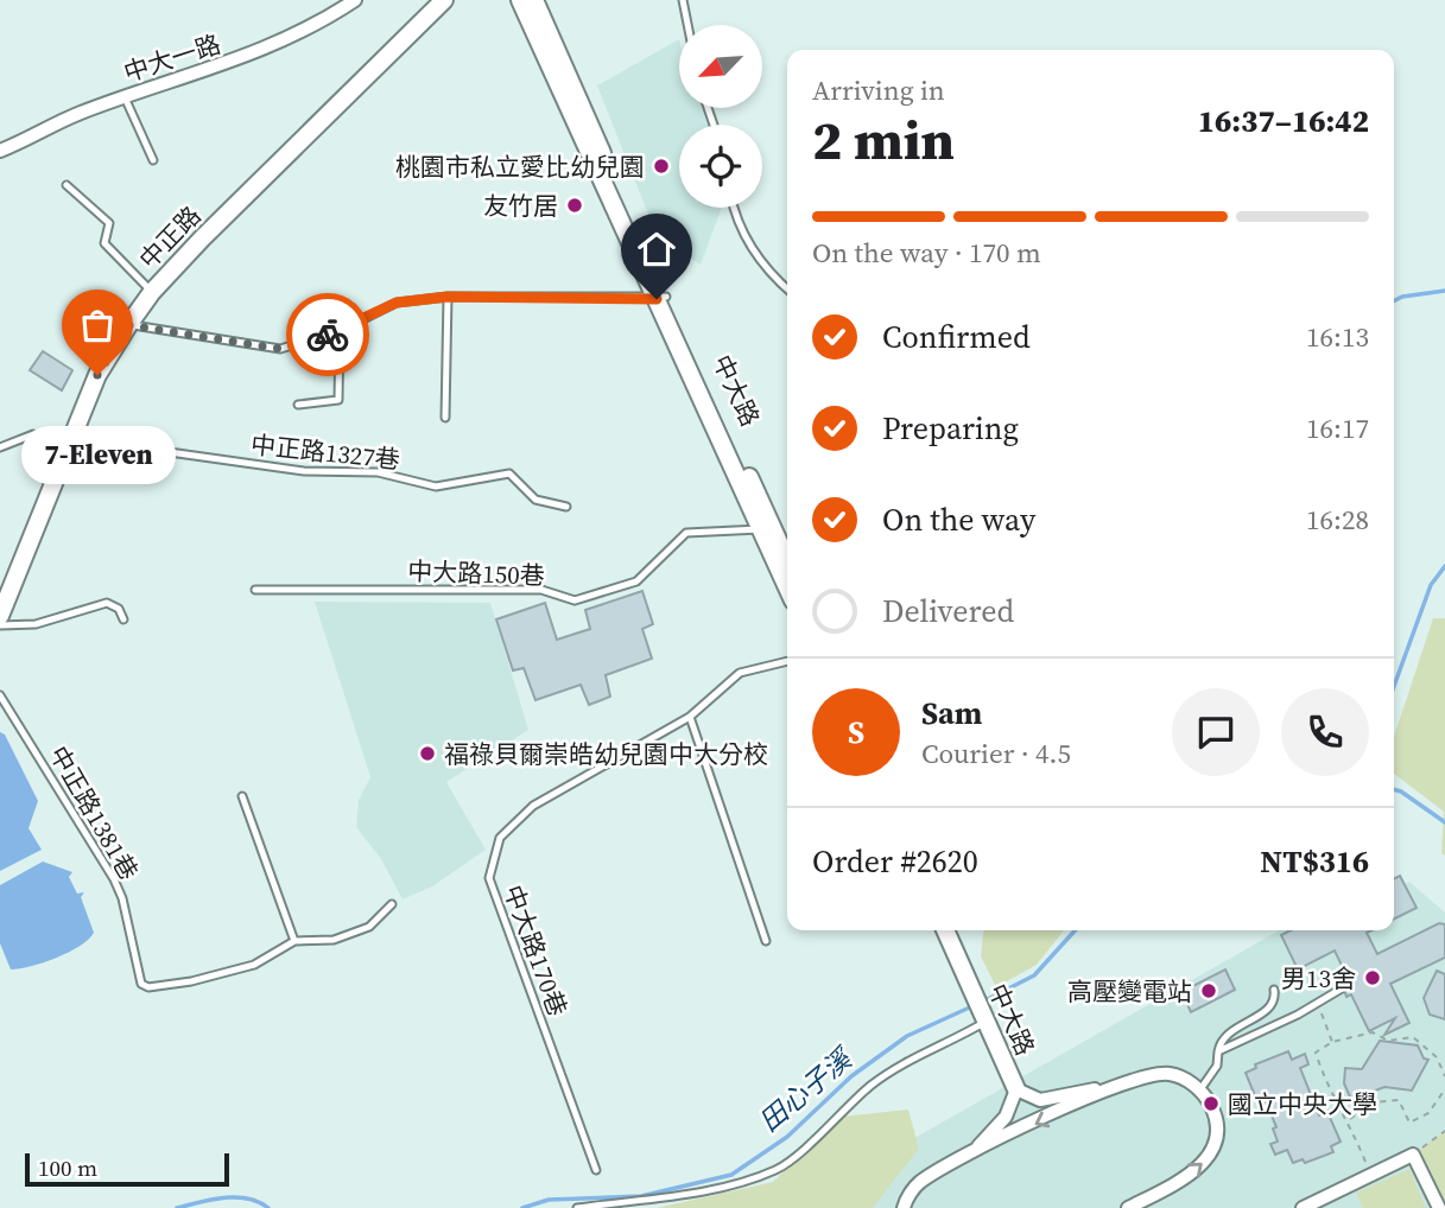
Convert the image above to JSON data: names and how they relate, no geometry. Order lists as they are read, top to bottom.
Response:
{
  "streets": {
    "street": ["中大一路", "中正路", "中大路"],
    "lane": [
      "中正路1327巷",
      "中大路150巷",
      "中正路1381巷",
      "中大路170巷"
    ]
  },
  "crossings": [
    ["中正路", "中正路1327巷"]
  ],
  "water": ["田心子溪"],
  "places": [
    "桃園市私立愛比幼兒園",
    "友竹居",
    "7-Eleven",
    "福祿貝爾崇皓幼兒園中大分校",
    "男13舍",
    "高壓變電站",
    "國立中央大學"
  ],
  "scale_bar": "100 m",
  "north": "bottom left",
  "page": {
    "heading": ["2 min", "Arriving in", "16:37–16:42"],
    "panel": [
      "Sam",
      "Courier · 4.5",
      "Order #2620",
      "NT$316"
    ],
    "bar": "On the way · 170 m",
    "list": [
      ["Confirmed", "16:13"],
      ["Preparing", "16:17"],
      ["On the way", "16:28"],
      "Delivered"
    ],
    "bubble": "7-Eleven",
    "round": "S",
    "scale": "100 m"
  }
}
